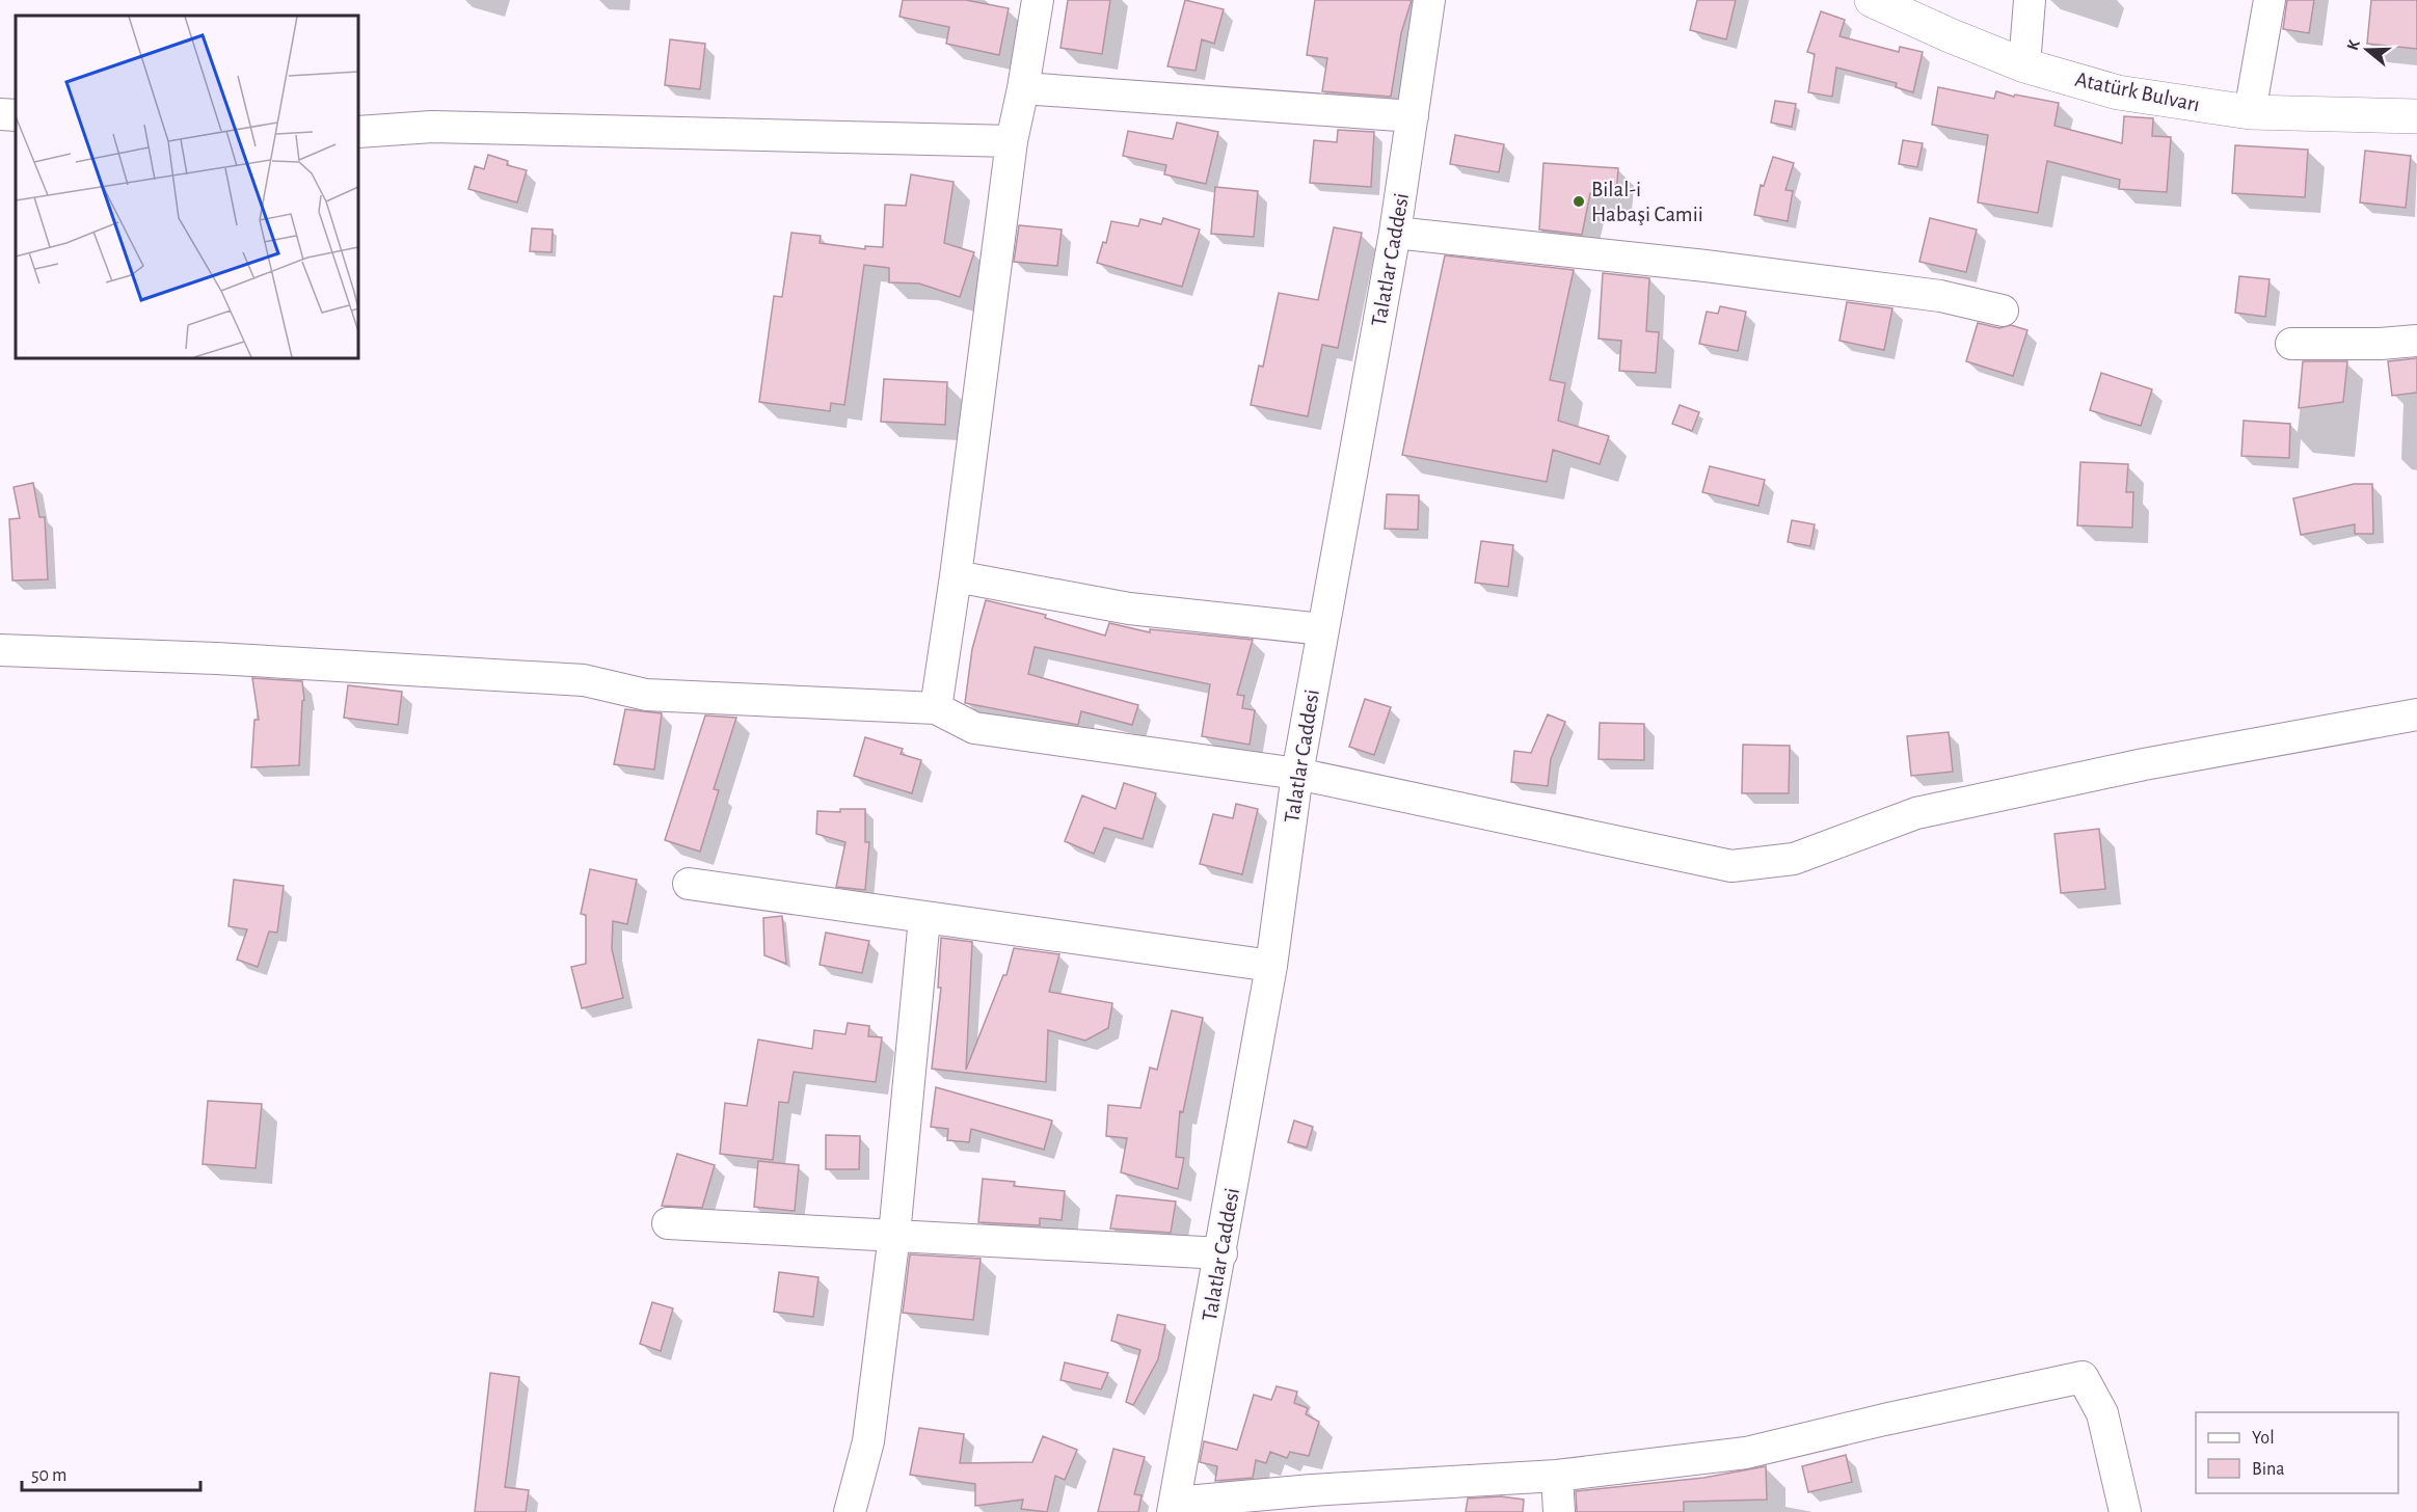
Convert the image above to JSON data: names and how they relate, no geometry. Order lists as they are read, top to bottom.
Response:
{
  "streets": {
    "main road": ["Atatürk Bulvarı"],
    "street": ["Talatlar Caddesi"]
  },
  "places": ["Bilal-i Habaşi Camii"],
  "legend": ["Yol", "Bina"],
  "scale_bar": "50 m",
  "north": "left"
}
